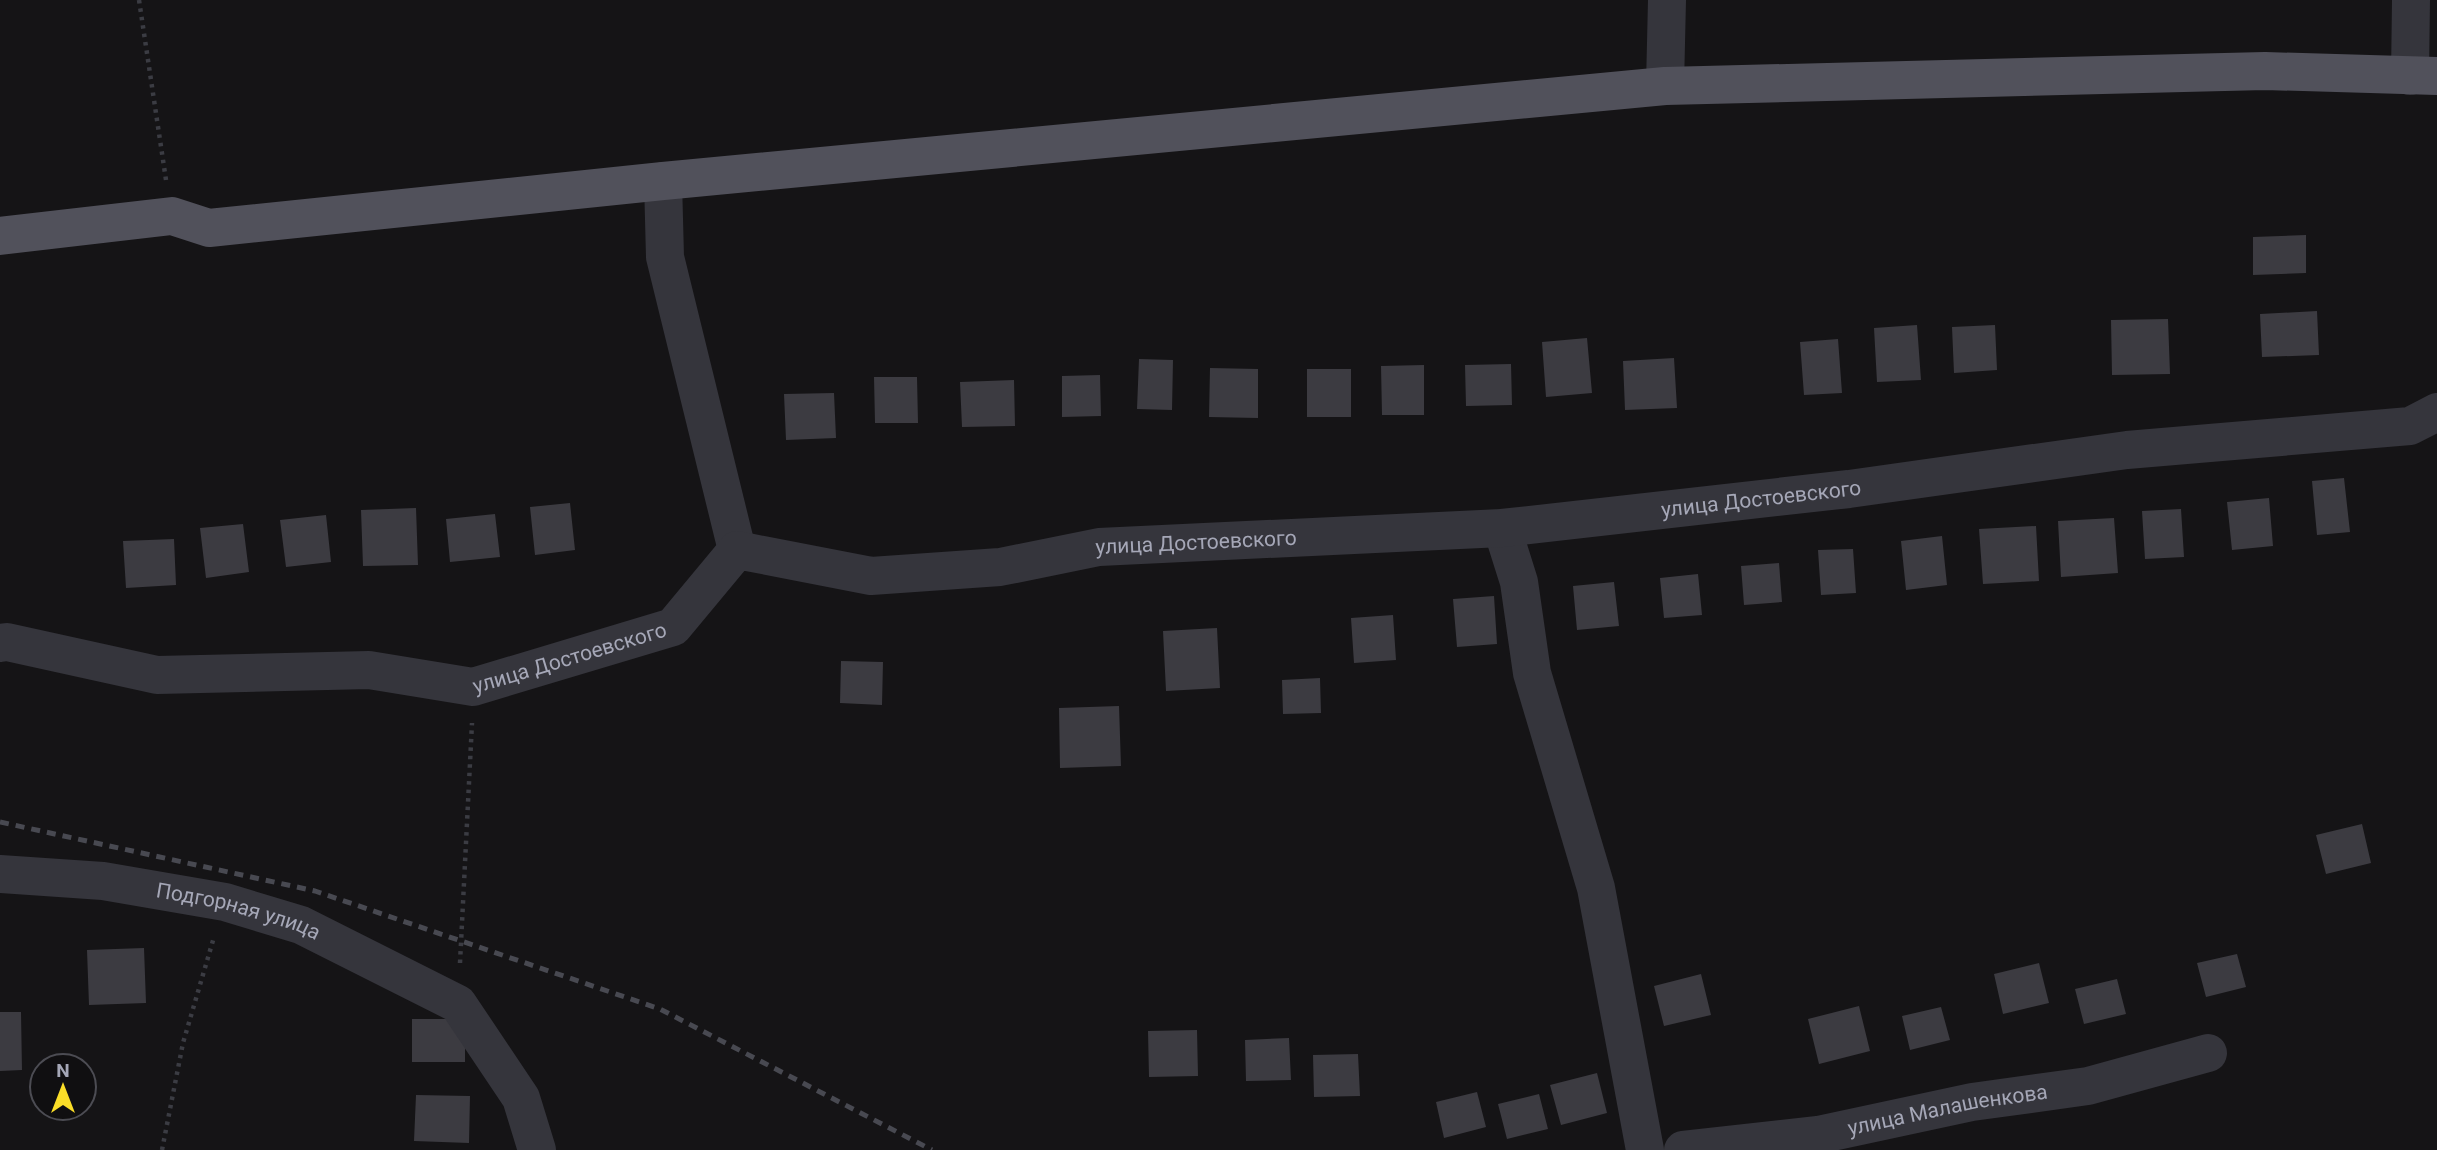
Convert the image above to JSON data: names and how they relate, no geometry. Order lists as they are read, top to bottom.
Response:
{
  "streets": {
    "street": ["улица Достоевского", "Подгорная улица", "улица Малашенкова"]
  },
  "north": "top"
}
